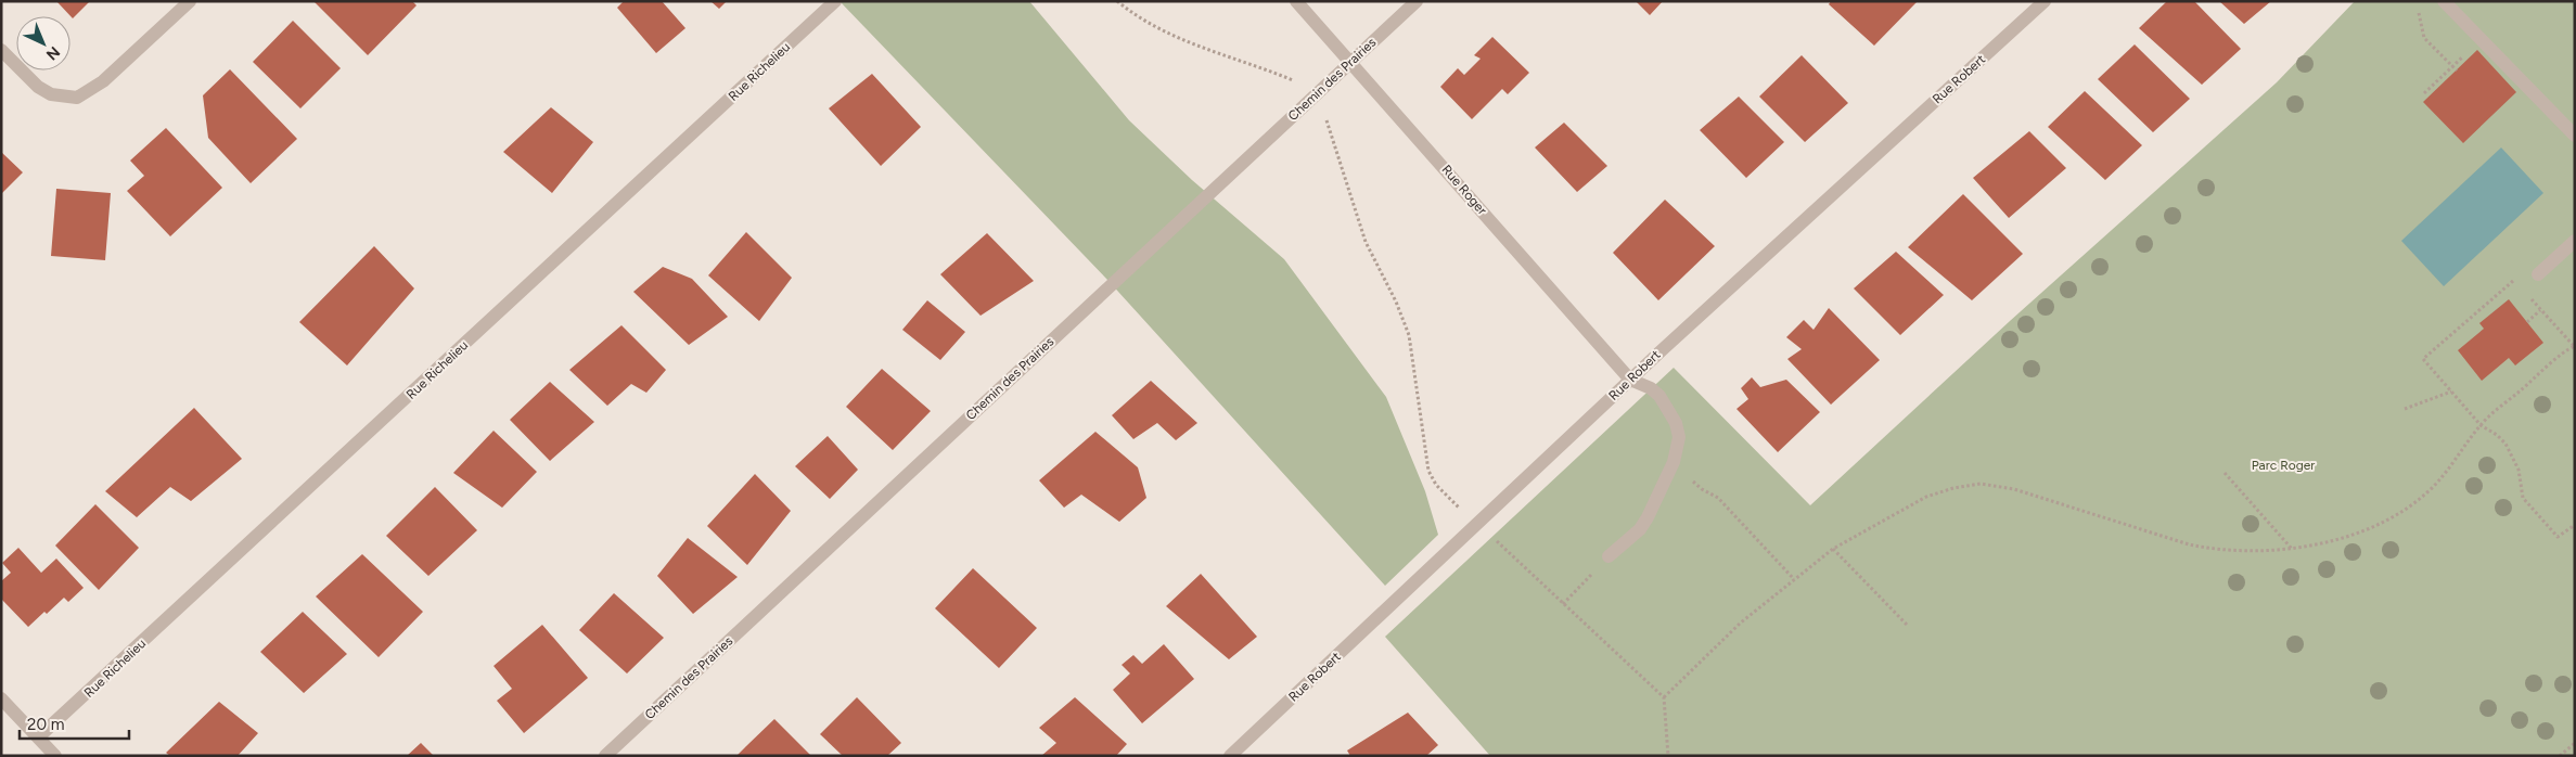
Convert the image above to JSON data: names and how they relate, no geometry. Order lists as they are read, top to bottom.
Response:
{
  "streets": {
    "street": [
      "Rue Richelieu",
      "Chemin des Prairies",
      "Rue Robert",
      "Rue Roger"
    ]
  },
  "crossings": [
    ["Chemin des Prairies", "Rue Roger"],
    ["Rue Robert", "Rue Roger"]
  ],
  "parks": ["Parc Roger"],
  "scale_bar": "20 m",
  "north": "bottom right"
}
